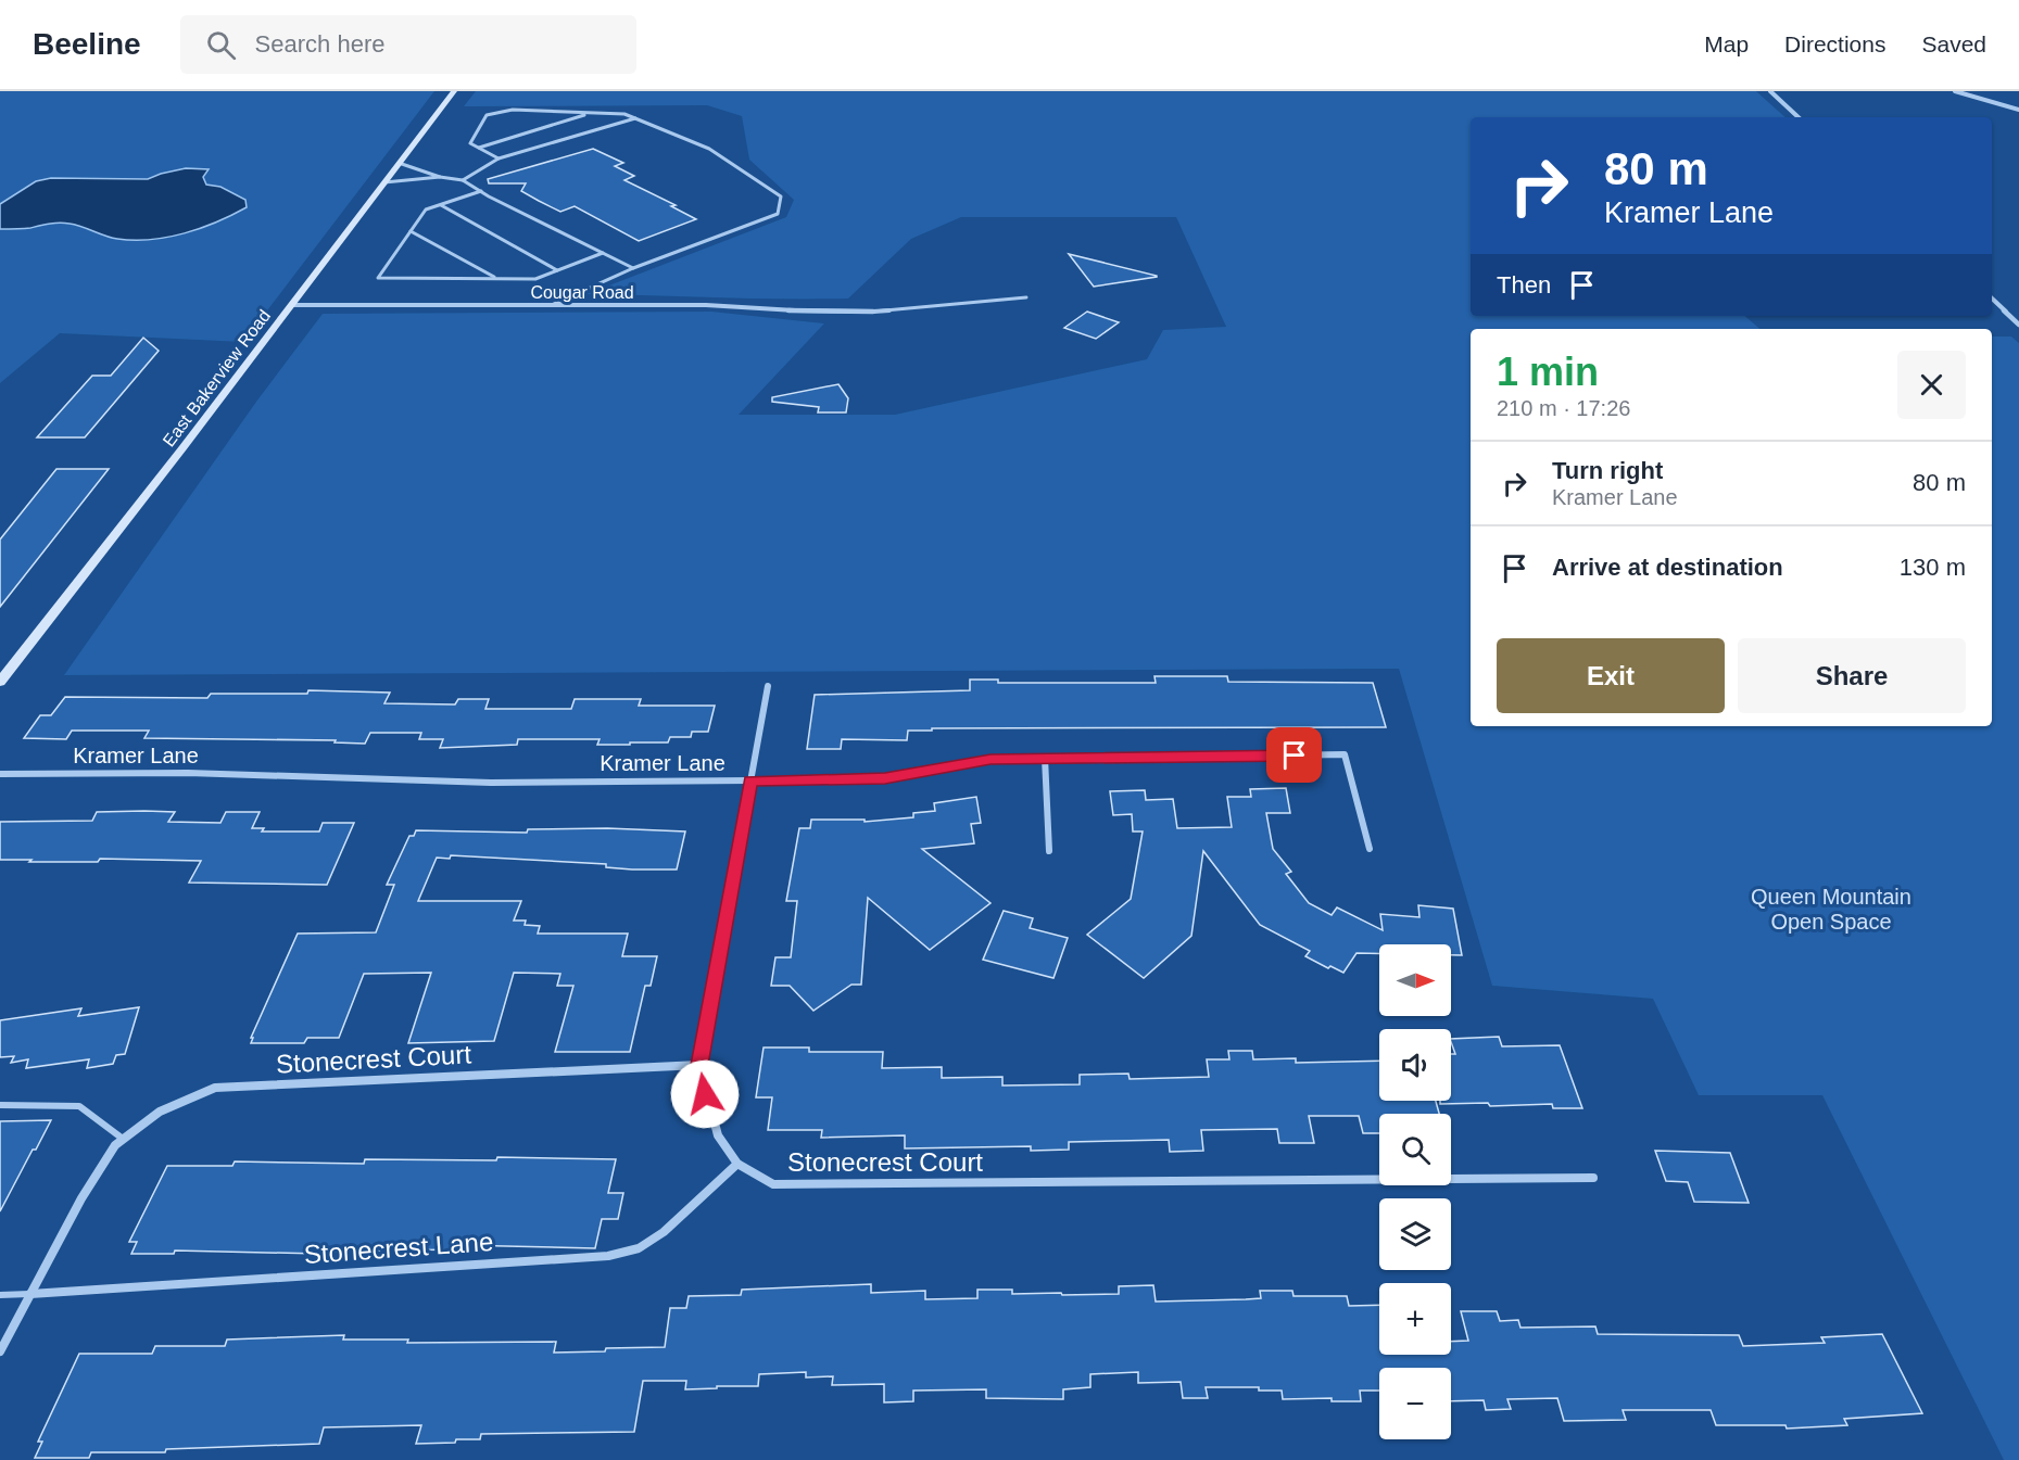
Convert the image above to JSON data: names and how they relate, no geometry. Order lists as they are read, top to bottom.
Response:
{
  "streets": {
    "main road": ["East Bakerview Road"],
    "street": [
      "Cougar Road",
      "Kramer Lane",
      "Stonecrest Court",
      "Stonecrest Lane"
    ]
  },
  "crossings": [
    ["Cougar Road", "East Bakerview Road"],
    ["Stonecrest Court", "Stonecrest Lane"]
  ],
  "parks": ["Queen Mountain Open Space"],
  "north": "right",
  "page": {
    "header": "Beeline",
    "search": "Search here",
    "nav": ["Map", "Directions", "Saved"],
    "turn": ["80 m", "Kramer Lane"],
    "then": "Then",
    "heading": ["1 min", "210 m · 17:26"],
    "list": [
      {
        "name": "Turn right",
        "note": "Kramer Lane",
        "value": "80 m"
      },
      {
        "name": "Arrive at destination",
        "value": "130 m"
      }
    ],
    "buttons": ["Exit", "Share"],
    "map_buttons": ["+", "−"]
  }
}
